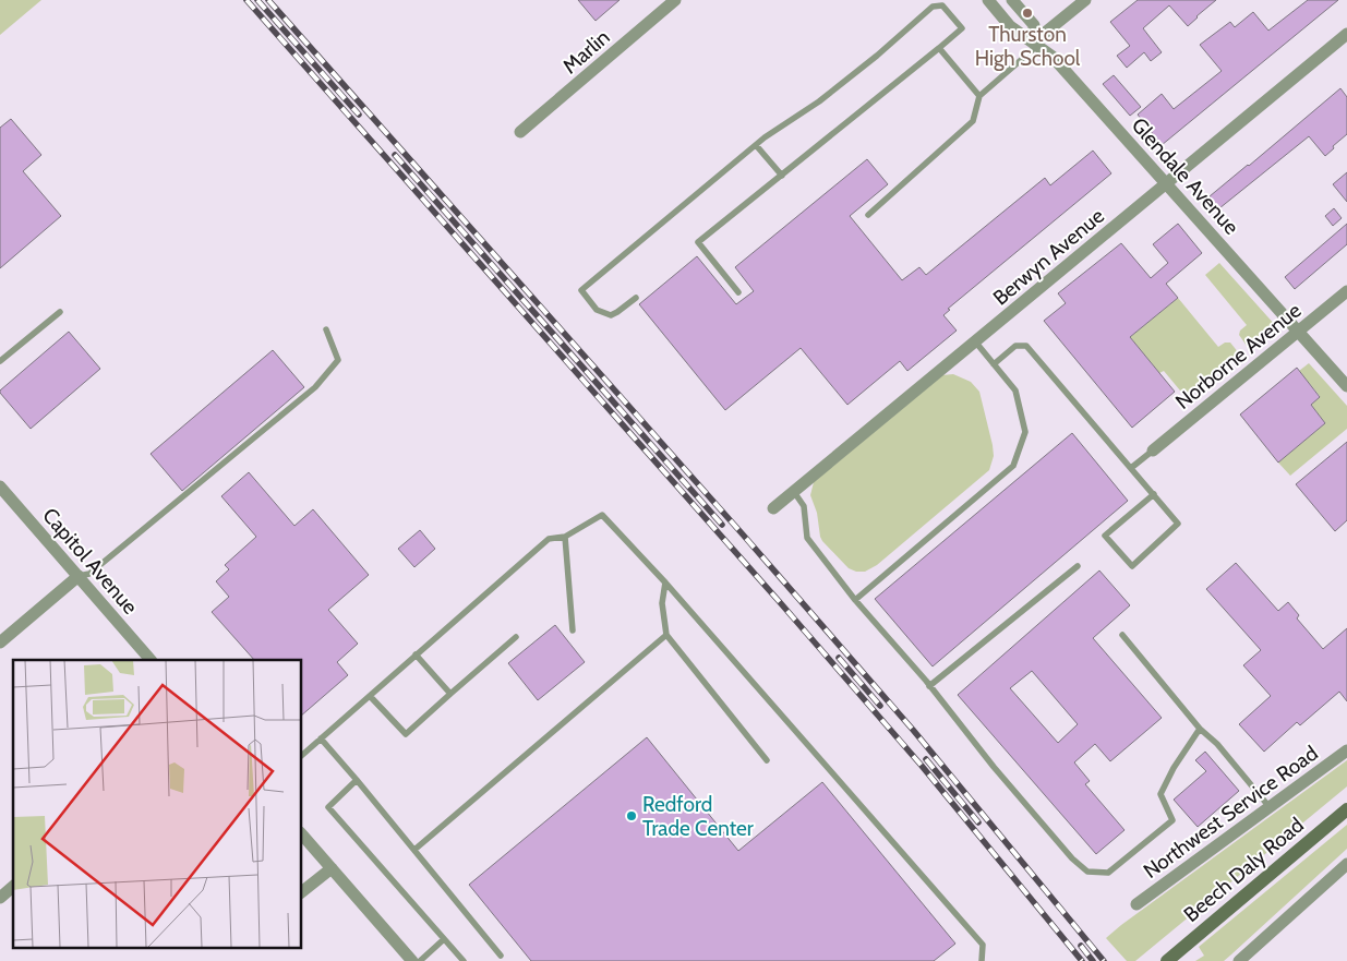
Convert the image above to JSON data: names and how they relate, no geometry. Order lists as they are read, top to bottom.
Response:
{
  "streets": {
    "main road": ["Beech Daly Road"],
    "street": [
      "Marlin",
      "Glendale Avenue",
      "Berwyn Avenue",
      "Norborne Avenue",
      "Capitol Avenue",
      "Northwest Service Road"
    ]
  },
  "crossings": [
    ["Glendale Avenue", "Berwyn Avenue"],
    ["Glendale Avenue", "Norborne Avenue"]
  ],
  "places": ["Thurston High School", "Redford Trade Center"]
}
